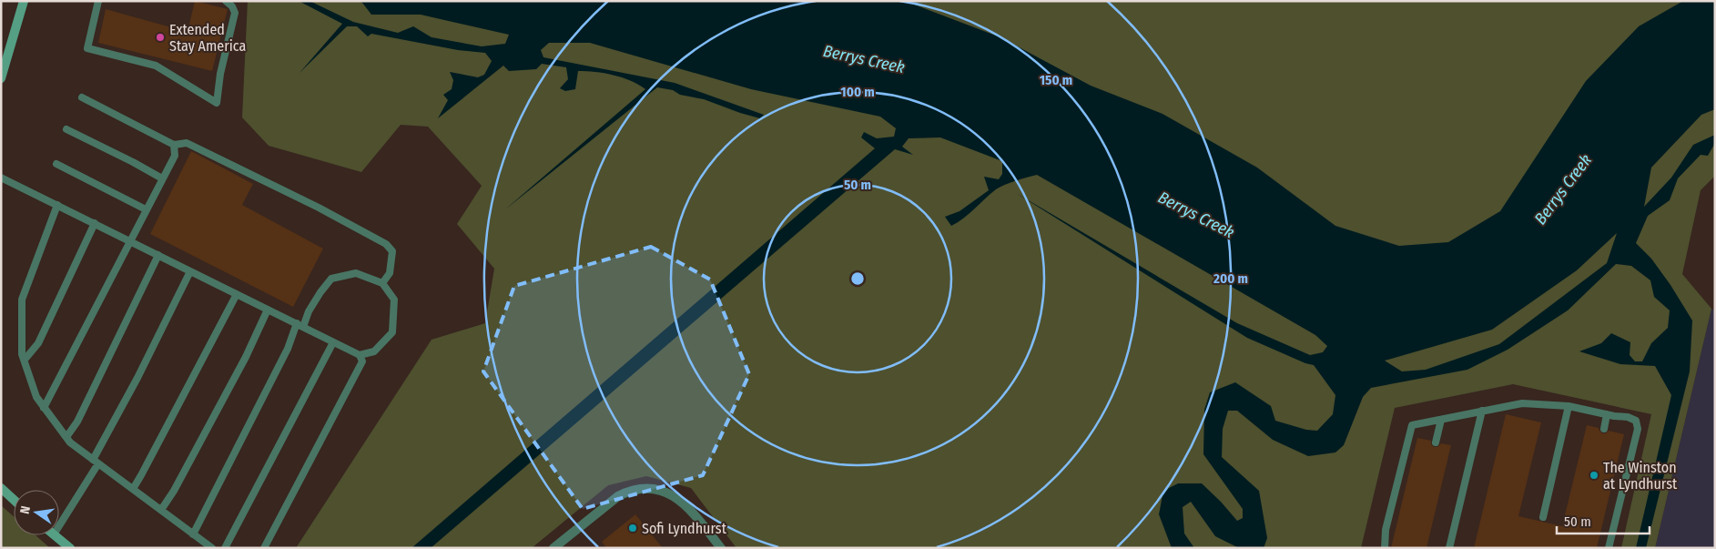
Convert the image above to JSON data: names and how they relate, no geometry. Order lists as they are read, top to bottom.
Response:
{
  "water": ["Berrys Creek"],
  "places": ["Extended Stay America", "The Winston at Lyndhurst", "Sofi Lyndhurst"],
  "scale_bar": "50 m",
  "north": "left",
  "rings": [
    "150 m",
    "100 m",
    "50 m",
    "200 m"
  ]
}
